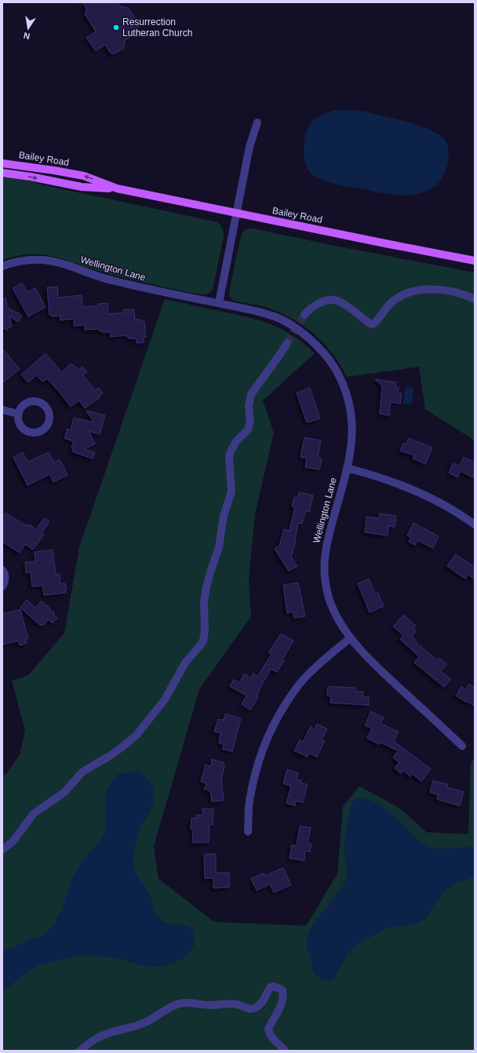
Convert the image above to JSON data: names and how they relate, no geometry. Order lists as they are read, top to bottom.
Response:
{
  "streets": {
    "main road": ["Bailey Road"],
    "street": ["Wellington Lane"]
  },
  "places": ["Resurrection Lutheran Church"],
  "north": "bottom"
}
